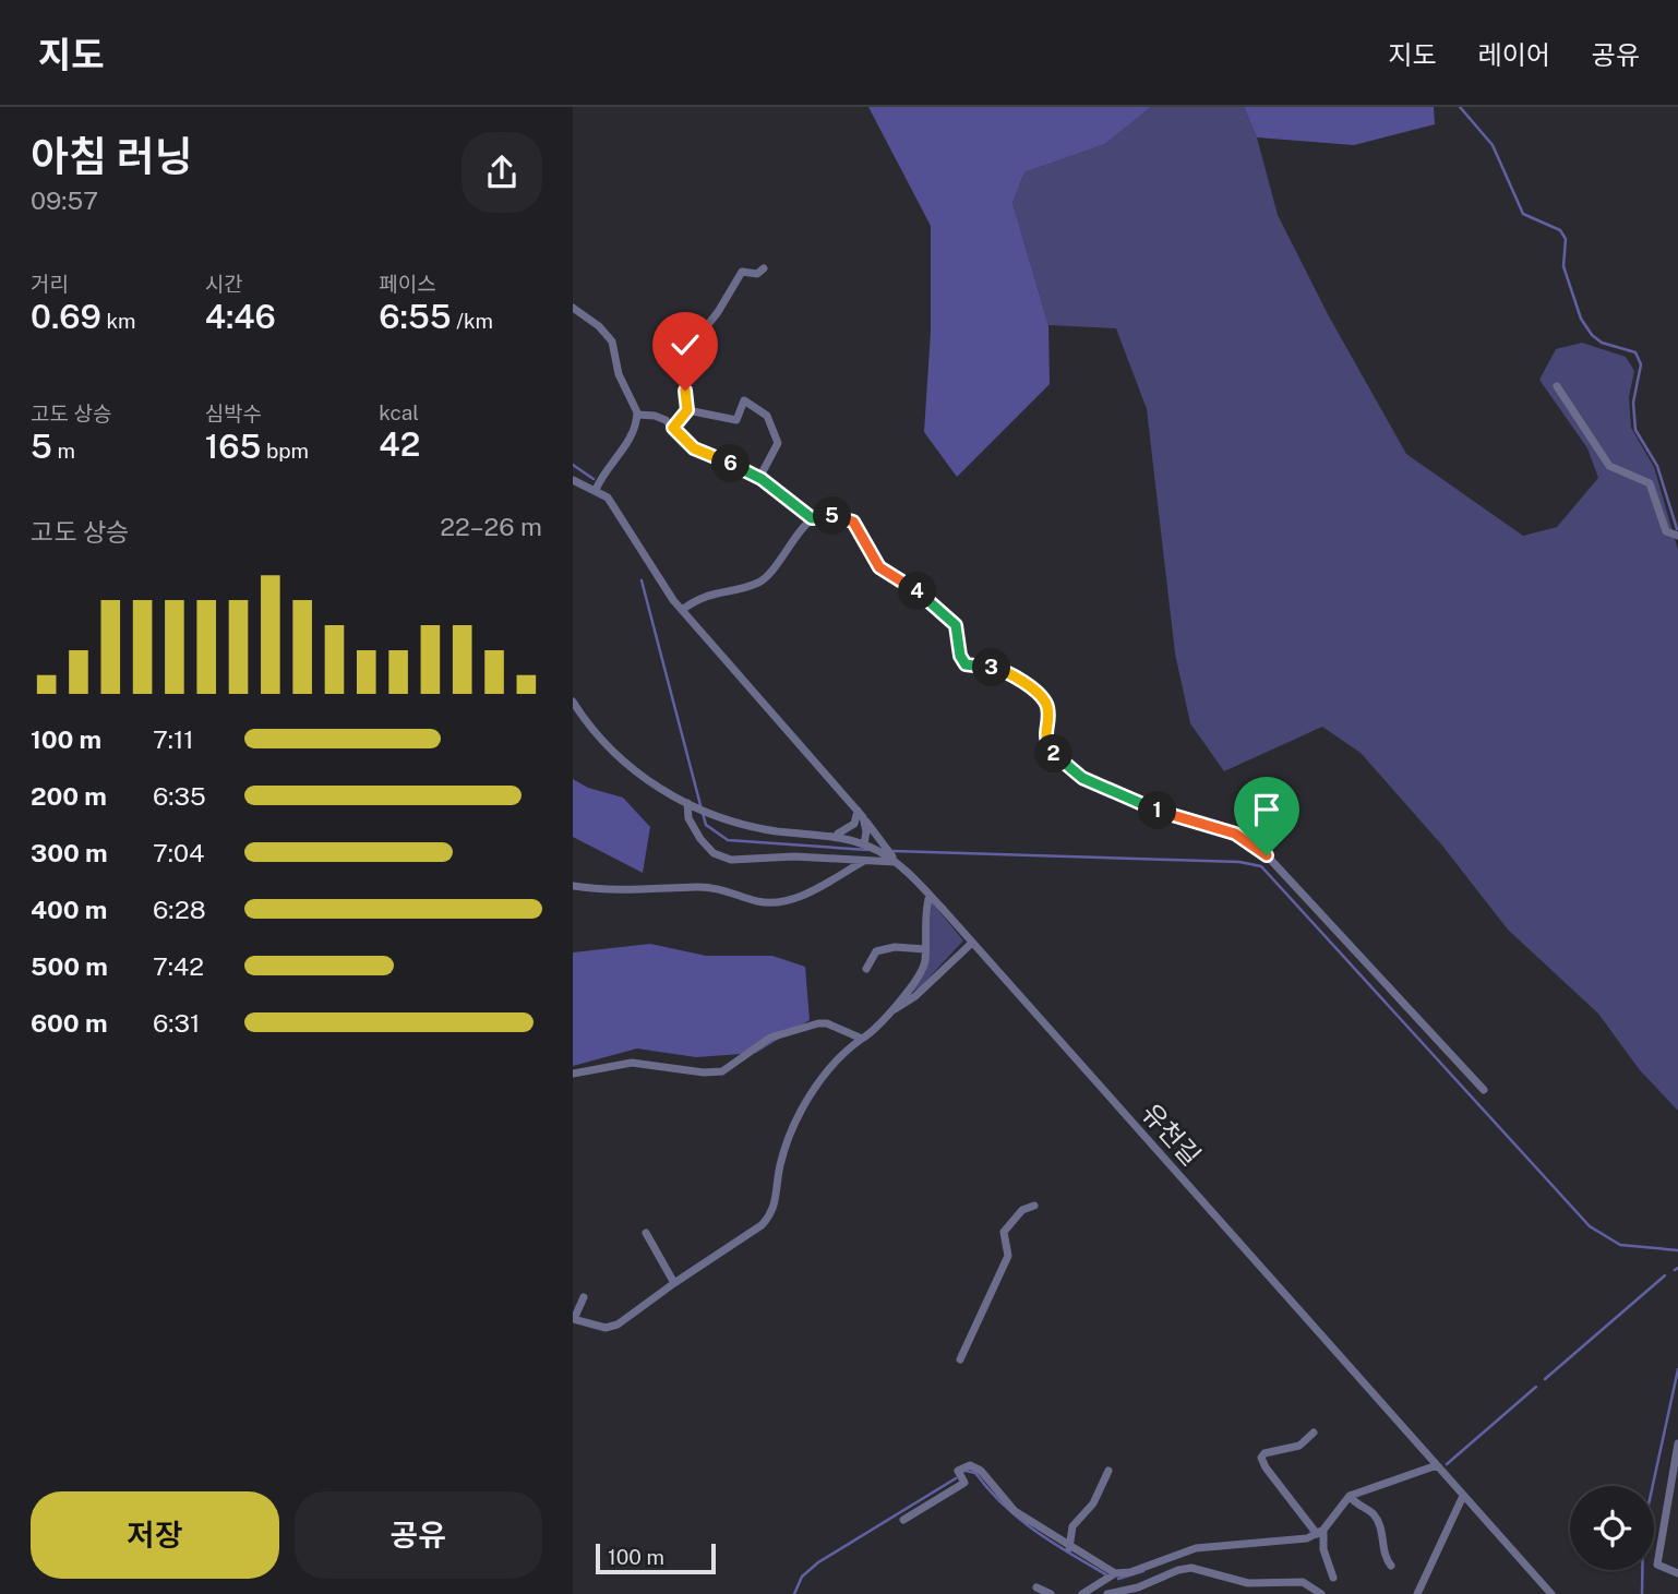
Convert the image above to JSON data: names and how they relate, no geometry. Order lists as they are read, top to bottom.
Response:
{
  "streets": {
    "street": ["유천길"]
  },
  "scale_bar": "100 m",
  "page": {
    "header": "지도",
    "nav": ["지도", "레이어", "공유"],
    "heading": ["아침 러닝", "09:57"],
    "stats": [
      ["거리", "0.69 km"],
      ["시간", "4:46"],
      ["페이스", "6:55 /km"],
      ["고도 상승", "5 m"],
      ["심박수", "165 bpm"],
      ["kcal", "42"]
    ],
    "pins": [
      "6",
      "5",
      "4",
      "3",
      "2",
      "1"
    ],
    "chart": ["고도 상승", "22–26 m"],
    "list": [
      {
        "name": "100 m",
        "note": "7:11"
      },
      {
        "name": "200 m",
        "note": "6:35"
      },
      {
        "name": "300 m",
        "note": "7:04"
      },
      {
        "name": "400 m",
        "note": "6:28"
      },
      {
        "name": "500 m",
        "note": "7:42"
      },
      {
        "name": "600 m",
        "note": "6:31"
      }
    ],
    "buttons": ["저장", "공유"],
    "scale": "100 m"
  }
}
